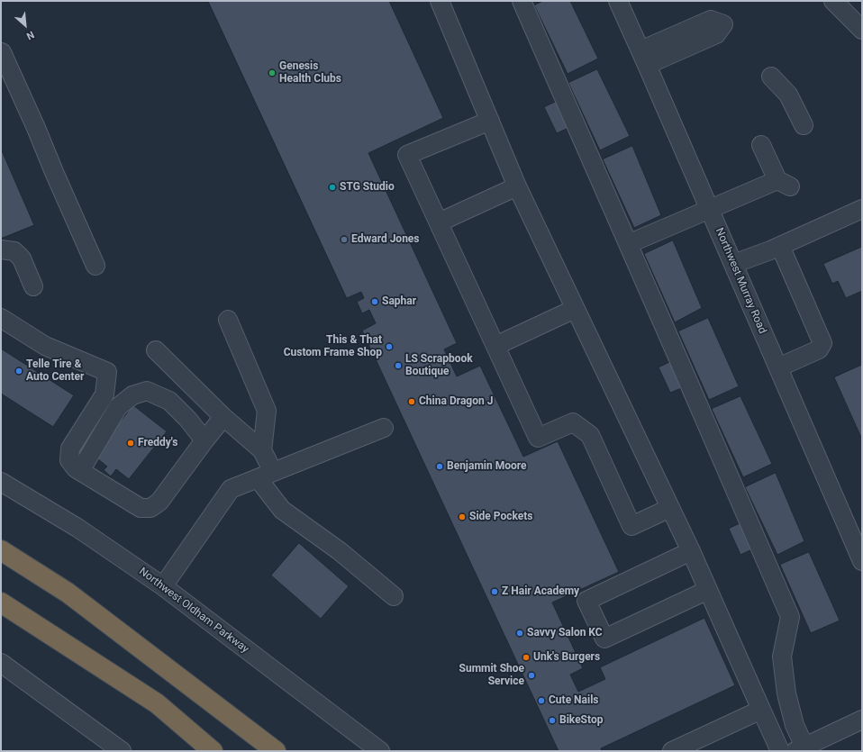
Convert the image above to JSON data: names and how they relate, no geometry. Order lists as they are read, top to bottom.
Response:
{
  "streets": {
    "street": ["Northwest Murray Road", "Northwest Oldham Parkway"]
  },
  "places": [
    "Genesis Health Clubs",
    "STG Studio",
    "Edward Jones",
    "Saphar",
    "This & That Custom Frame Shop",
    "LS Scrapbook Boutique",
    "Telle Tire & Auto Center",
    "China Dragon J",
    "Freddy's",
    "Benjamin Moore",
    "Side Pockets",
    "Z Hair Academy",
    "Savvy Salon KC",
    "Unk's Burgers",
    "Summit Shoe Service",
    "Cute Nails",
    "BikeStop"
  ],
  "north": "bottom right"
}
